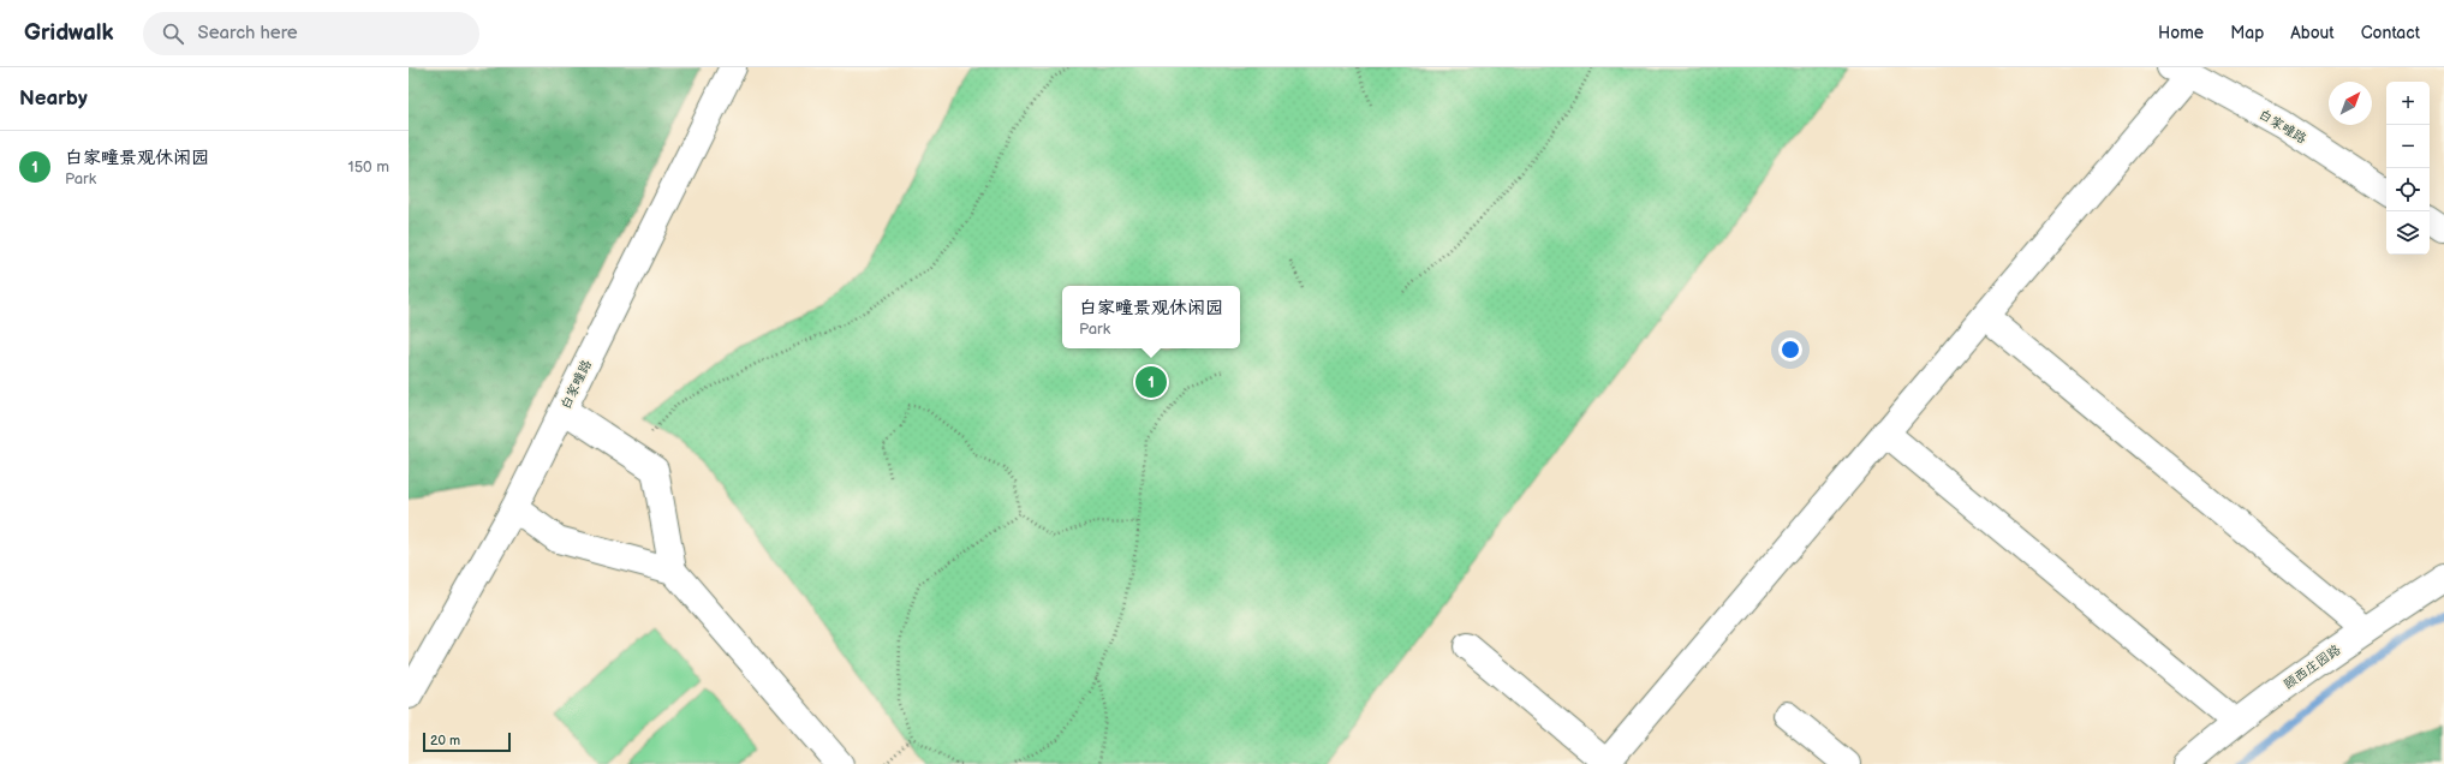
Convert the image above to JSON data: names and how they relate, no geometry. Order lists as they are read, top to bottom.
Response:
{
  "streets": {
    "street": ["白家疃路", "颐西庄园路"]
  },
  "scale_bar": "20 m",
  "north": "top right",
  "page": {
    "header": "Gridwalk",
    "search": "Search here",
    "nav": [
      "Home",
      "Map",
      "About",
      "Contact"
    ],
    "heading": "Nearby",
    "map_buttons": ["+", "−"],
    "list": [
      {
        "mark": "1",
        "name": "白家疃景观休闲园",
        "note": "Park",
        "value": "150 m"
      }
    ],
    "popup": ["白家疃景观休闲园", "Park"],
    "pins": "1",
    "scale": "20 m"
  }
}
